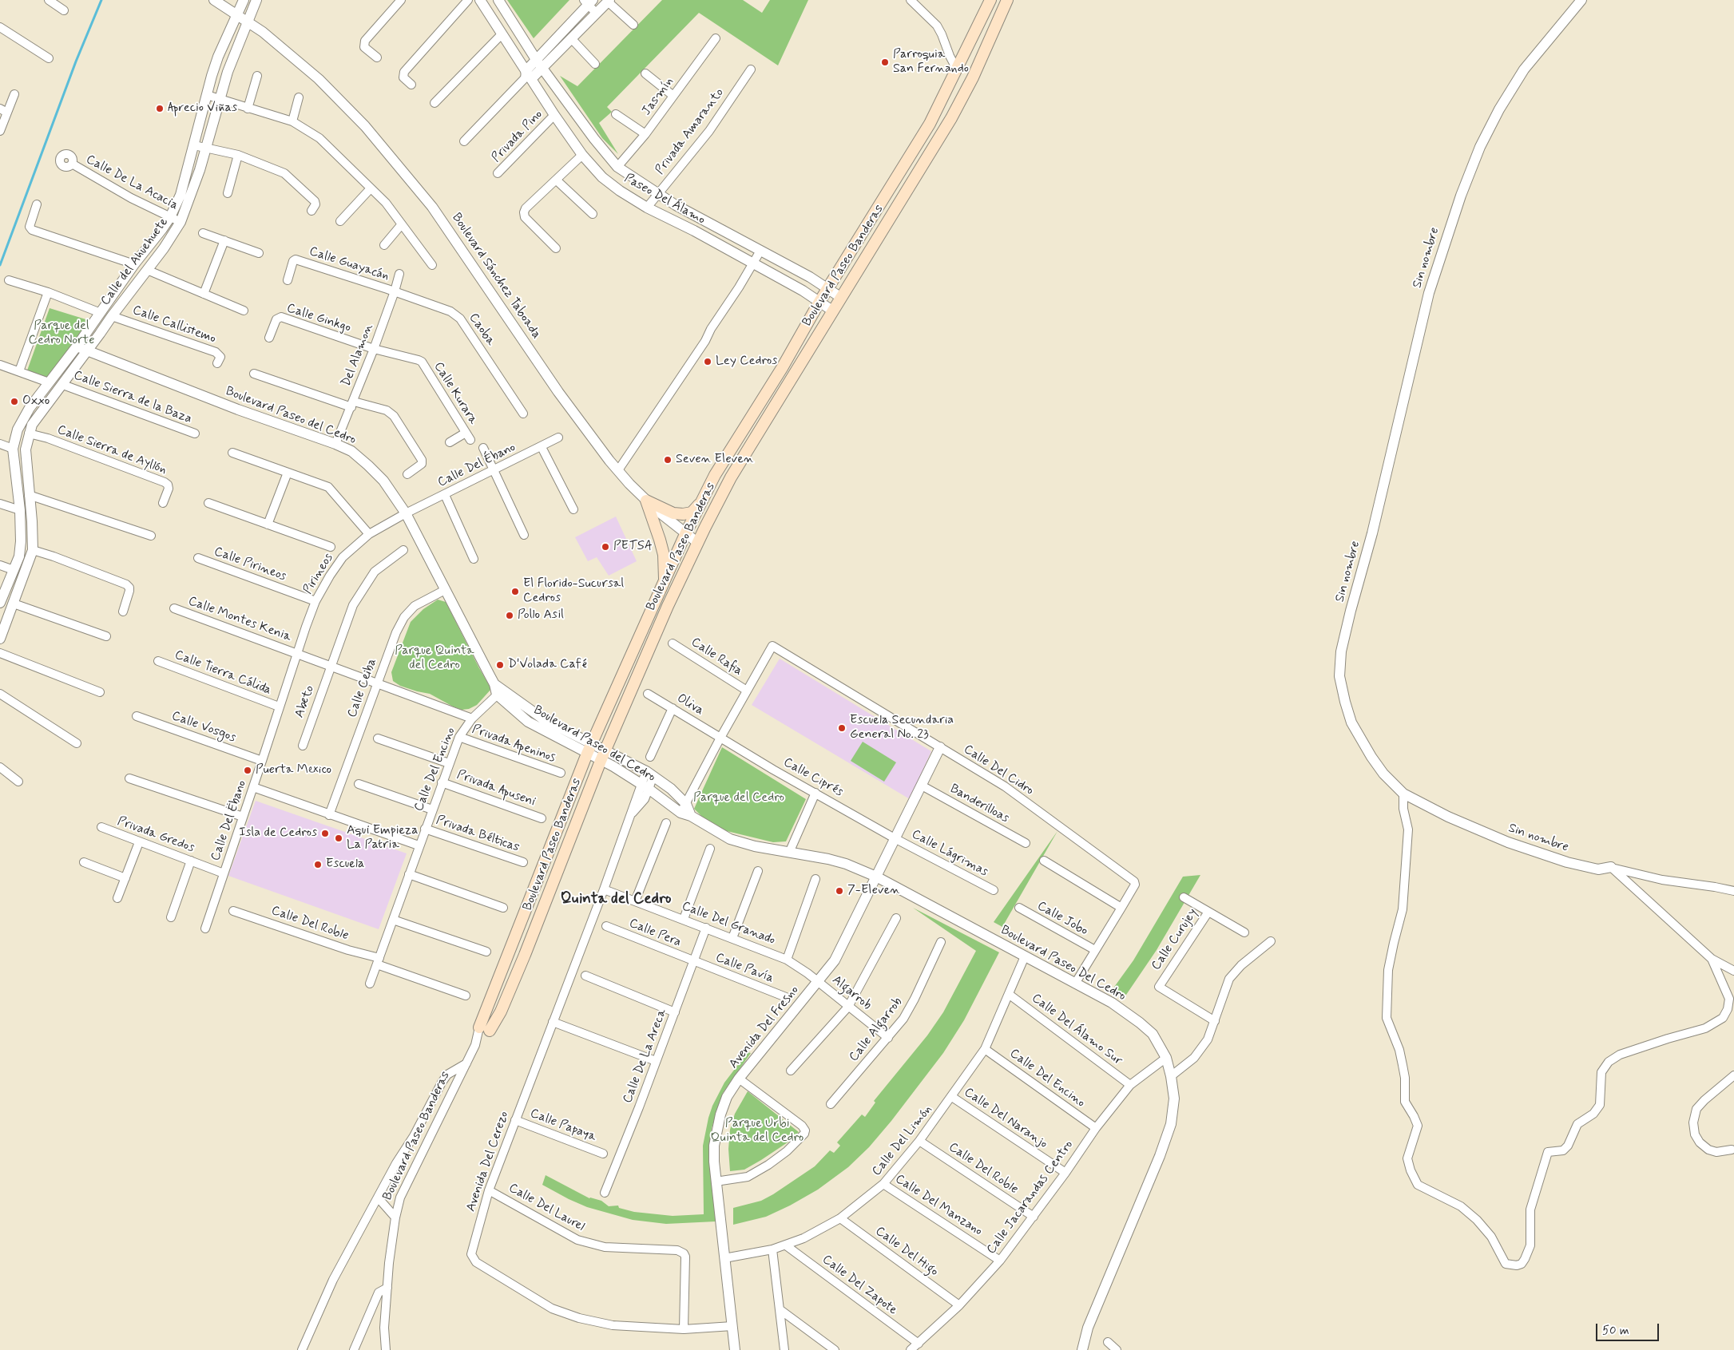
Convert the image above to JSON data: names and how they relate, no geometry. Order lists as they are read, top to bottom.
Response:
{
  "streets": {
    "main road": ["Boulevard Paseo Banderas"],
    "street": [
      "Jasmín",
      "Privada Amaranto",
      "Privada Pino",
      "Calle De La Acacia",
      "Paseo Del Álamo",
      "Sin nombre",
      "Calle del Ahuehuete",
      "Calle Guayacán",
      "Boulevard Sánchez Taboada",
      "Calle Ginkgo",
      "Calle Callistemo",
      "Caoba",
      "Del Alamon",
      "Calle Kurara",
      "Calle Sierra de la Baza",
      "Boulevard Paseo del Cedro",
      "Calle Sierra de Ayllón",
      "Calle Del Ébano",
      "Calle Pirineos",
      "Pirineos",
      "Calle Montes Kenia",
      "Calle Rafia",
      "Calle Tierra Cálida",
      "Calle Ceiba",
      "Abeto",
      "Oliva",
      "Calle Vosgos",
      "Privada Apeninos",
      "Calle Del Encino",
      "Calle Del Cidro",
      "Calle Ciprés",
      "Privada Apuseni",
      "Banderilloas",
      "Calle Del Ëbano",
      "Privada Bélticas",
      "Privada Gredos",
      "Calle Lágrimas",
      "Calle Jobo",
      "Calle Del Roble",
      "Calle Del Granado",
      "Calle Pera",
      "Calle Curujey",
      "Boulevard Paseo Del Cedro",
      "Calle Pavía",
      "Algarrob",
      "Avenida Del Fresno",
      "Calle Algarrob",
      "Calle Del Álamo Sur",
      "Calle De La Areca",
      "Calle Del Naranjo",
      "Calle Papaya",
      "Calle Del Limón",
      "Avenida Del Cerezo",
      "Calle Jacarandas Centro",
      "Calle Del Manzano",
      "Calle Del Laurel",
      "Calle Del Higo",
      "Calle Del Zapote"
    ]
  },
  "crossings": [
    ["Jasmín", "Paseo Del Álamo"],
    ["Privada Amaranto", "Paseo Del Álamo"],
    ["Privada Pino", "Paseo Del Álamo"],
    ["Calle De La Acacia", "Calle del Ahuehuete"],
    ["Paseo Del Álamo", "Boulevard Paseo Banderas"],
    ["Calle del Ahuehuete", "Calle Callistemo"],
    ["Calle del Ahuehuete", "Calle Sierra de la Baza"],
    ["Calle del Ahuehuete", "Boulevard Paseo del Cedro"],
    ["Calle del Ahuehuete", "Calle Sierra de Ayllón"],
    ["Calle Guayacán", "Caoba"],
    ["Calle Guayacán", "Del Alamon"],
    ["Boulevard Paseo Banderas", "Boulevard Sánchez Taboada"],
    ["Boulevard Paseo Banderas", "Boulevard Paseo del Cedro"],
    ["Calle Ginkgo", "Del Alamon"],
    ["Calle Ginkgo", "Calle Kurara"],
    ["Caoba", "Del Alamon"],
    ["Del Alamon", "Calle Kurara"],
    ["Del Alamon", "Boulevard Paseo del Cedro"],
    ["Boulevard Paseo del Cedro", "Calle Del Ébano"],
    ["Boulevard Paseo del Cedro", "Pirineos"],
    ["Boulevard Paseo del Cedro", "Calle Ceiba"],
    ["Boulevard Paseo del Cedro", "Calle Del Encino"],
    ["Boulevard Paseo del Cedro", "Calle Del Cidro"],
    ["Boulevard Paseo del Cedro", "Boulevard Paseo Del Cedro"],
    ["Boulevard Paseo del Cedro", "Avenida Del Cerezo"],
    ["Calle Del Ébano", "Pirineos"],
    ["Calle Pirineos", "Pirineos"],
    ["Pirineos", "Calle Montes Kenia"],
    ["Pirineos", "Calle Del Ëbano"],
    ["Calle Montes Kenia", "Calle Ceiba"],
    ["Calle Montes Kenia", "Abeto"],
    ["Calle Montes Kenia", "Calle Del Encino"],
    ["Calle Montes Kenia", "Calle Del Ëbano"],
    ["Calle Rafia", "Calle Del Cidro"],
    ["Calle Tierra Cálida", "Calle Del Ëbano"],
    ["Oliva", "Calle Del Cidro"],
    ["Oliva", "Calle Ciprés"],
    ["Calle Vosgos", "Calle Del Ëbano"],
    ["Privada Apeninos", "Calle Del Encino"],
    ["Calle Del Encino", "Privada Apuseni"],
    ["Calle Del Encino", "Privada Bélticas"],
    ["Calle Del Encino", "Calle Del Roble"],
    ["Calle Del Encino", "Calle Del Limón"],
    ["Calle Del Encino", "Calle Jacarandas Centro"],
    ["Calle Del Cidro", "Calle Ciprés"],
    ["Calle Del Cidro", "Calle Jobo"],
    ["Calle Del Cidro", "Boulevard Paseo Del Cedro"],
    ["Calle Del Cidro", "Avenida Del Fresno"],
    ["Calle Ciprés", "Calle Lágrimas"],
    ["Calle Ciprés", "Avenida Del Fresno"],
    ["Banderilloas", "Avenida Del Fresno"],
    ["Calle Del Ëbano", "Privada Gredos"],
    ["Calle Lágrimas", "Avenida Del Fresno"],
    ["Calle Del Roble", "Calle Del Limón"],
    ["Calle Del Roble", "Calle Jacarandas Centro"],
    ["Calle Del Granado", "Algarrob"],
    ["Calle Del Granado", "Avenida Del Fresno"],
    ["Calle Del Granado", "Calle De La Areca"],
    ["Calle Del Granado", "Avenida Del Cerezo"],
    ["Calle Pera", "Calle Pavía"],
    ["Calle Pera", "Calle De La Areca"],
    ["Boulevard Paseo Del Cedro", "Avenida Del Fresno"],
    ["Boulevard Paseo Del Cedro", "Calle Del Limón"],
    ["Boulevard Paseo Del Cedro", "Calle Jacarandas Centro"],
    ["Calle Pavía", "Calle De La Areca"],
    ["Algarrob", "Avenida Del Fresno"],
    ["Algarrob", "Calle Algarrob"],
    ["Avenida Del Fresno", "Calle Del Limón"],
    ["Avenida Del Fresno", "Avenida Del Cerezo"],
    ["Calle Del Álamo Sur", "Calle Del Limón"],
    ["Calle Del Álamo Sur", "Calle Jacarandas Centro"],
    ["Calle Del Naranjo", "Calle Del Limón"],
    ["Calle Del Naranjo", "Calle Jacarandas Centro"],
    ["Calle Papaya", "Avenida Del Cerezo"],
    ["Calle Del Limón", "Calle Del Manzano"],
    ["Calle Del Limón", "Calle Del Higo"],
    ["Calle Del Limón", "Calle Del Zapote"],
    ["Avenida Del Cerezo", "Calle Del Laurel"],
    ["Calle Jacarandas Centro", "Calle Del Manzano"],
    ["Calle Jacarandas Centro", "Calle Del Higo"],
    ["Calle Jacarandas Centro", "Calle Del Zapote"]
  ],
  "districts": ["Quinta del Cedro"],
  "parks": [
    "Parque del Cedro Norte",
    "Parque Quinta del Cedro",
    "Parque del Cedro",
    "Parque Urbi Quinta del Cedro"
  ],
  "places": [
    "Parroquia San Fernando",
    "Aprecio Viñas",
    "Ley Cedros",
    "Oxxo",
    "Seven Eleven",
    "PETSA",
    "El Florido-Sucursal Cedros",
    "Pollo Asil",
    "D'Volada Café",
    "Escuela Secundaria General No. 23",
    "Puerta Mexico",
    "Isla de Cedros",
    "Aqui Empieza La Patria",
    "Escuela",
    "7-Eleven"
  ],
  "scale_bar": "50 m"
}
